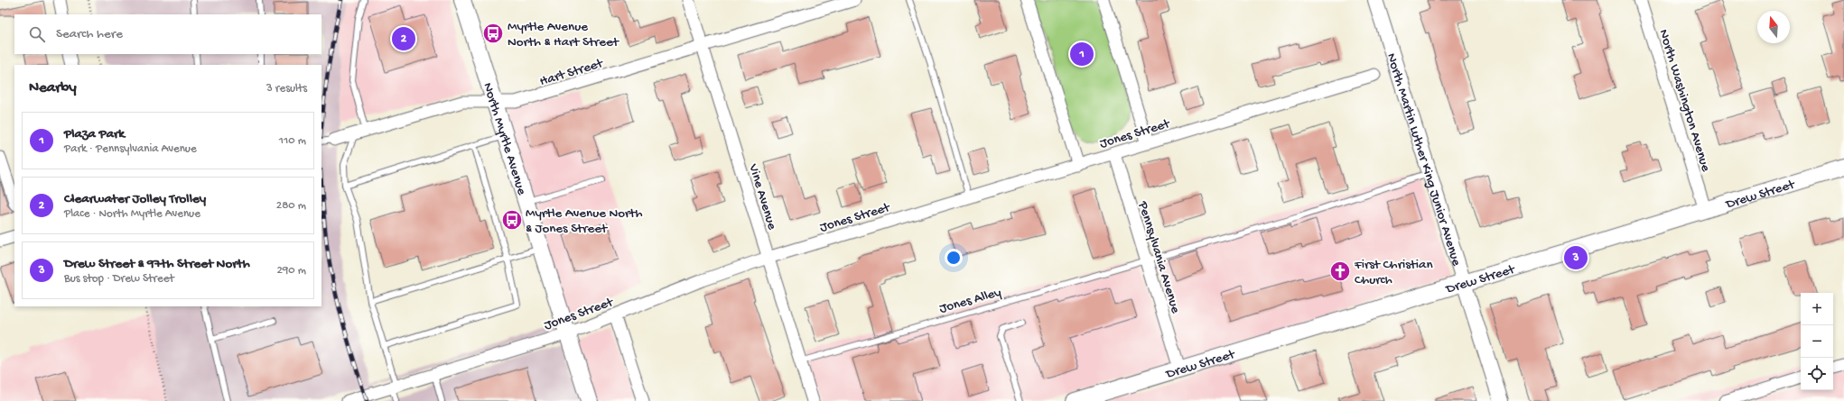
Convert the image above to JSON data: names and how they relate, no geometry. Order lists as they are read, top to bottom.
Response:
{
  "streets": {
    "main road": ["North Myrtle Avenue", "Drew Street"],
    "street": [
      "Hart Street",
      "North Washington Avenue",
      "Jones Street",
      "North Martin Luther King Junior Avenue",
      "Vine Avenue",
      "Pennsylvania Avenue"
    ],
    "lane": ["Jones Alley"]
  },
  "crossings": [
    ["Hart Street", "North Myrtle Avenue"],
    ["Hart Street", "Vine Avenue"],
    ["North Washington Avenue", "Drew Street"],
    ["Jones Street", "North Myrtle Avenue"],
    ["Jones Street", "Vine Avenue"],
    ["Jones Street", "Pennsylvania Avenue"],
    ["North Martin Luther King Junior Avenue", "Drew Street"],
    ["North Martin Luther King Junior Avenue", "Jones Alley"],
    ["Drew Street", "Pennsylvania Avenue"],
    ["Vine Avenue", "Jones Alley"],
    ["Pennsylvania Avenue", "Jones Alley"]
  ],
  "places": {
    "bus stop": ["Myrtle Avenue North & Hart Street", "Myrtle Avenue North & Jones Street"],
    "church": ["First Christian Church"]
  },
  "north": "top",
  "page": {
    "search": "Search here",
    "pins": ["2", "1", "3"],
    "heading": ["Nearby", "3 results"],
    "list": [
      {
        "mark": "1",
        "name": "Plaza Park",
        "note": "Park · Pennsylvania Avenue",
        "value": "110 m"
      },
      {
        "mark": "2",
        "name": "Clearwater Jolley Trolley",
        "note": "Place · North Myrtle Avenue",
        "value": "280 m"
      },
      {
        "mark": "3",
        "name": "Drew Street & 97th Street North",
        "note": "Bus stop · Drew Street",
        "value": "290 m"
      }
    ],
    "map_buttons": ["+", "−"]
  }
}
